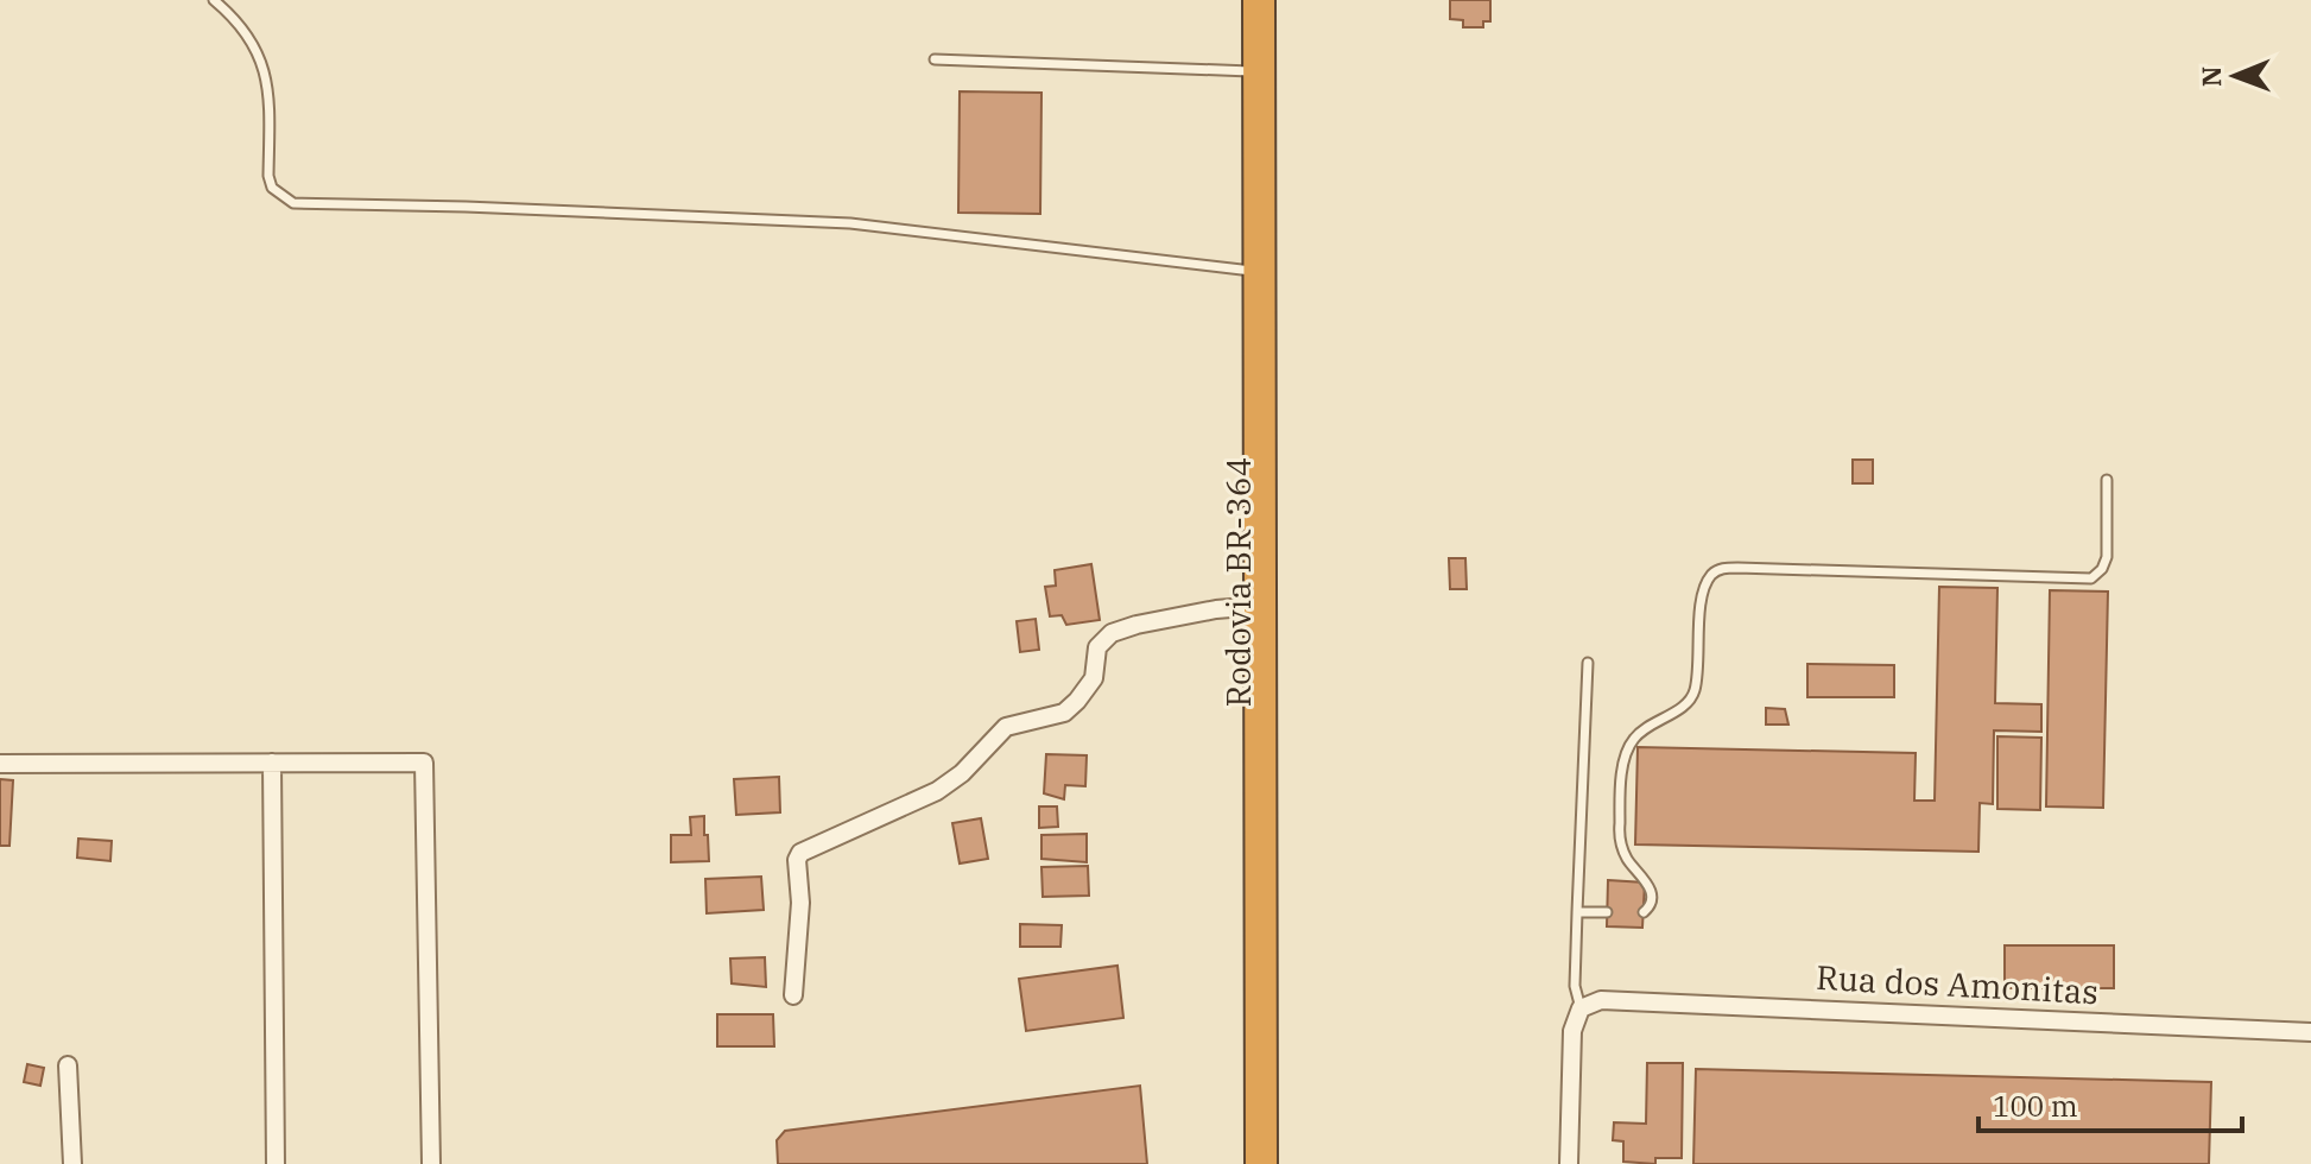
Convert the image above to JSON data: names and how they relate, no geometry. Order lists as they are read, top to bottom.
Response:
{
  "streets": {
    "highway": ["Rodovia BR-364"],
    "street": ["Rua dos Amonitas"]
  },
  "scale_bar": "100 m",
  "north": "left"
}
